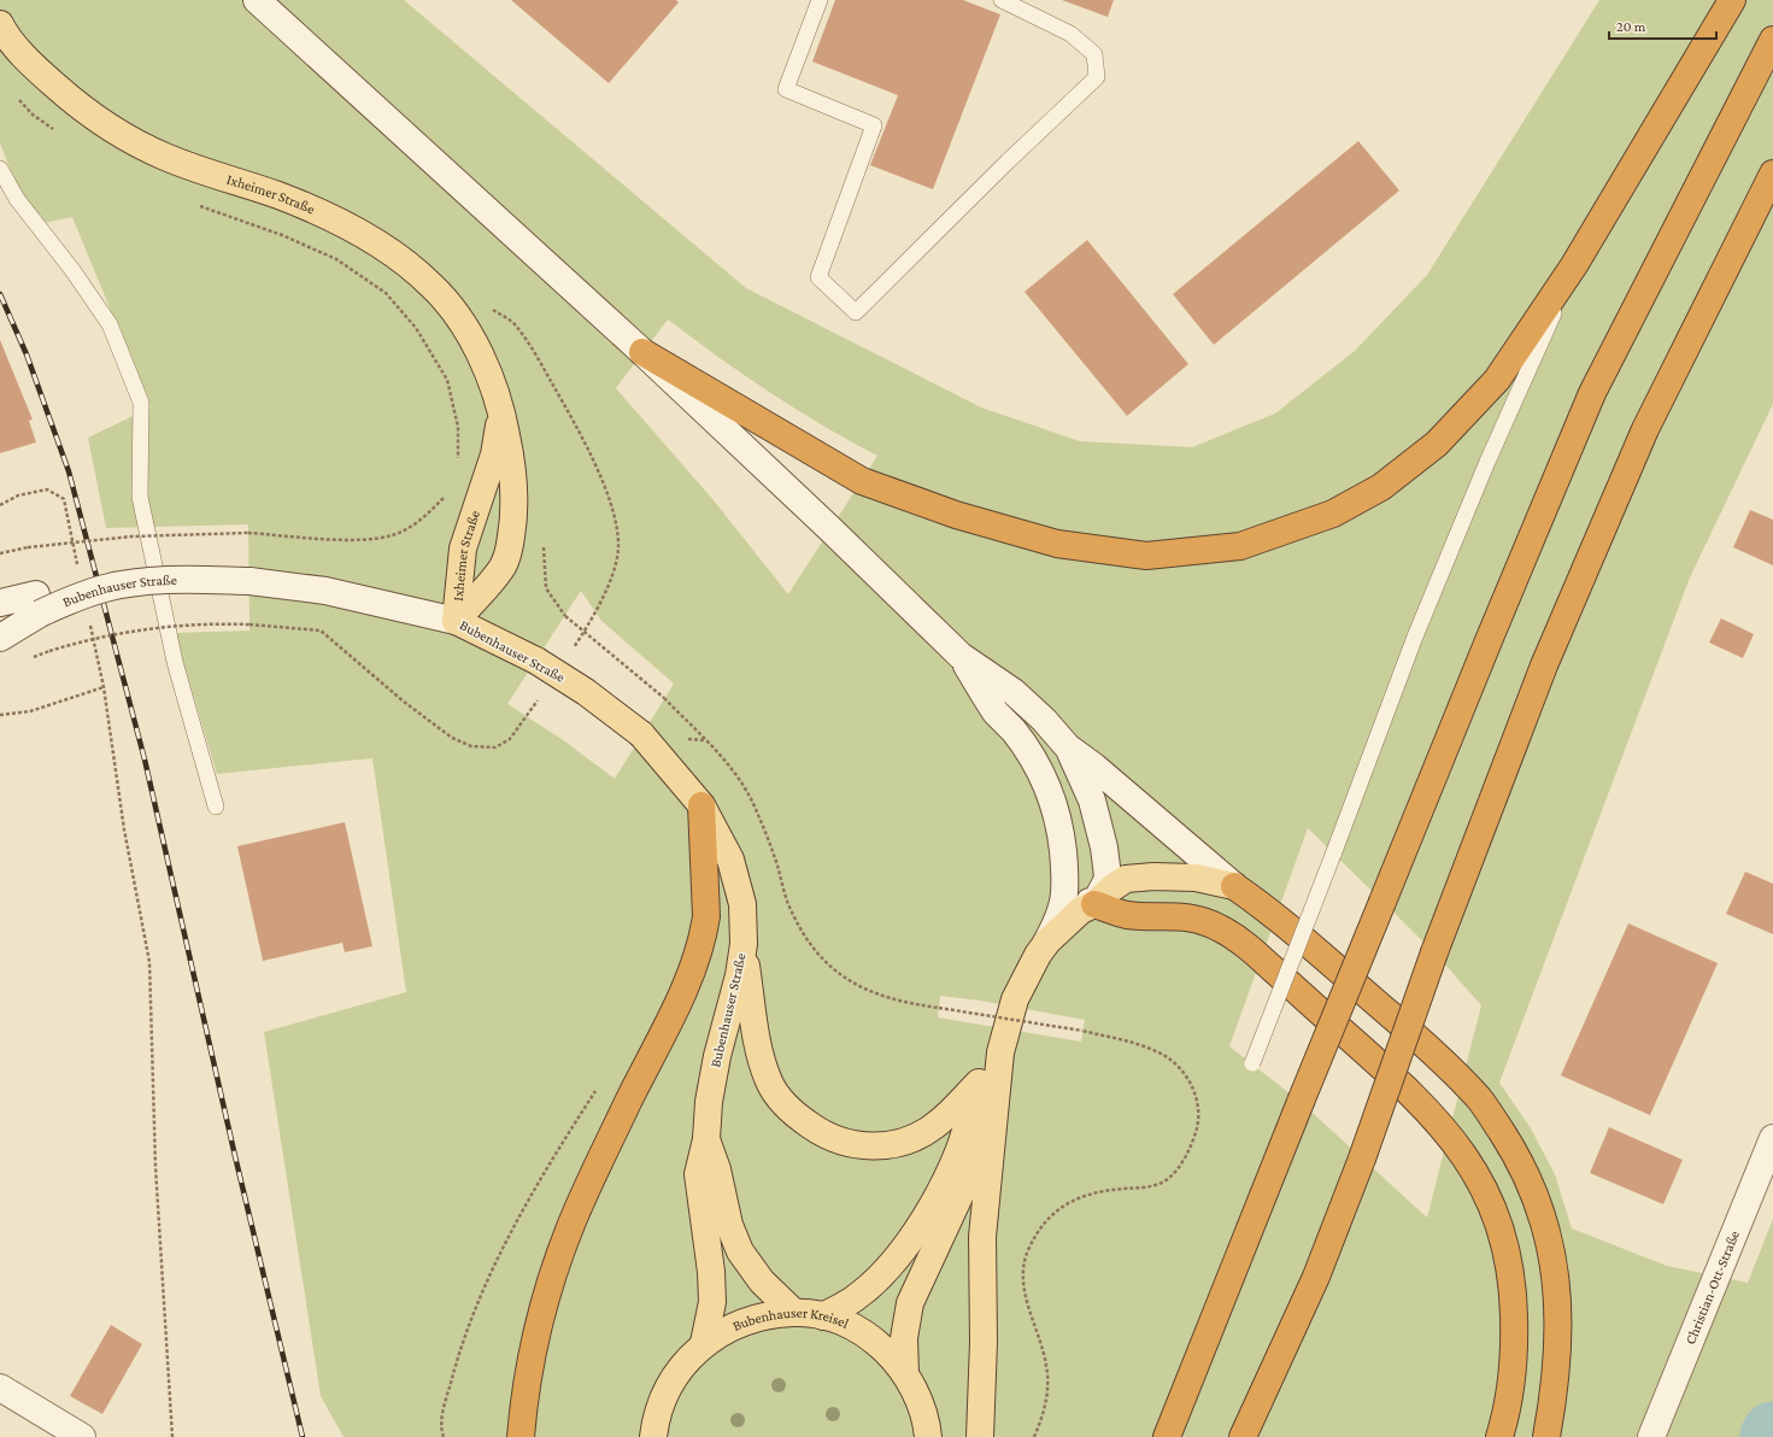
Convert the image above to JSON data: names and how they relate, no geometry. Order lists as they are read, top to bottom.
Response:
{
  "streets": {
    "main road": [
      "Ixheimer Straße",
      "Bubenhauser Straße",
      "Christian-Ott-Straße",
      "Bubenhauser Kreisel"
    ]
  },
  "crossings": [
    ["Ixheimer Straße", "Bubenhauser Straße"],
    ["Bubenhauser Straße", "Bubenhauser Kreisel"]
  ],
  "scale_bar": "20 m"
}
